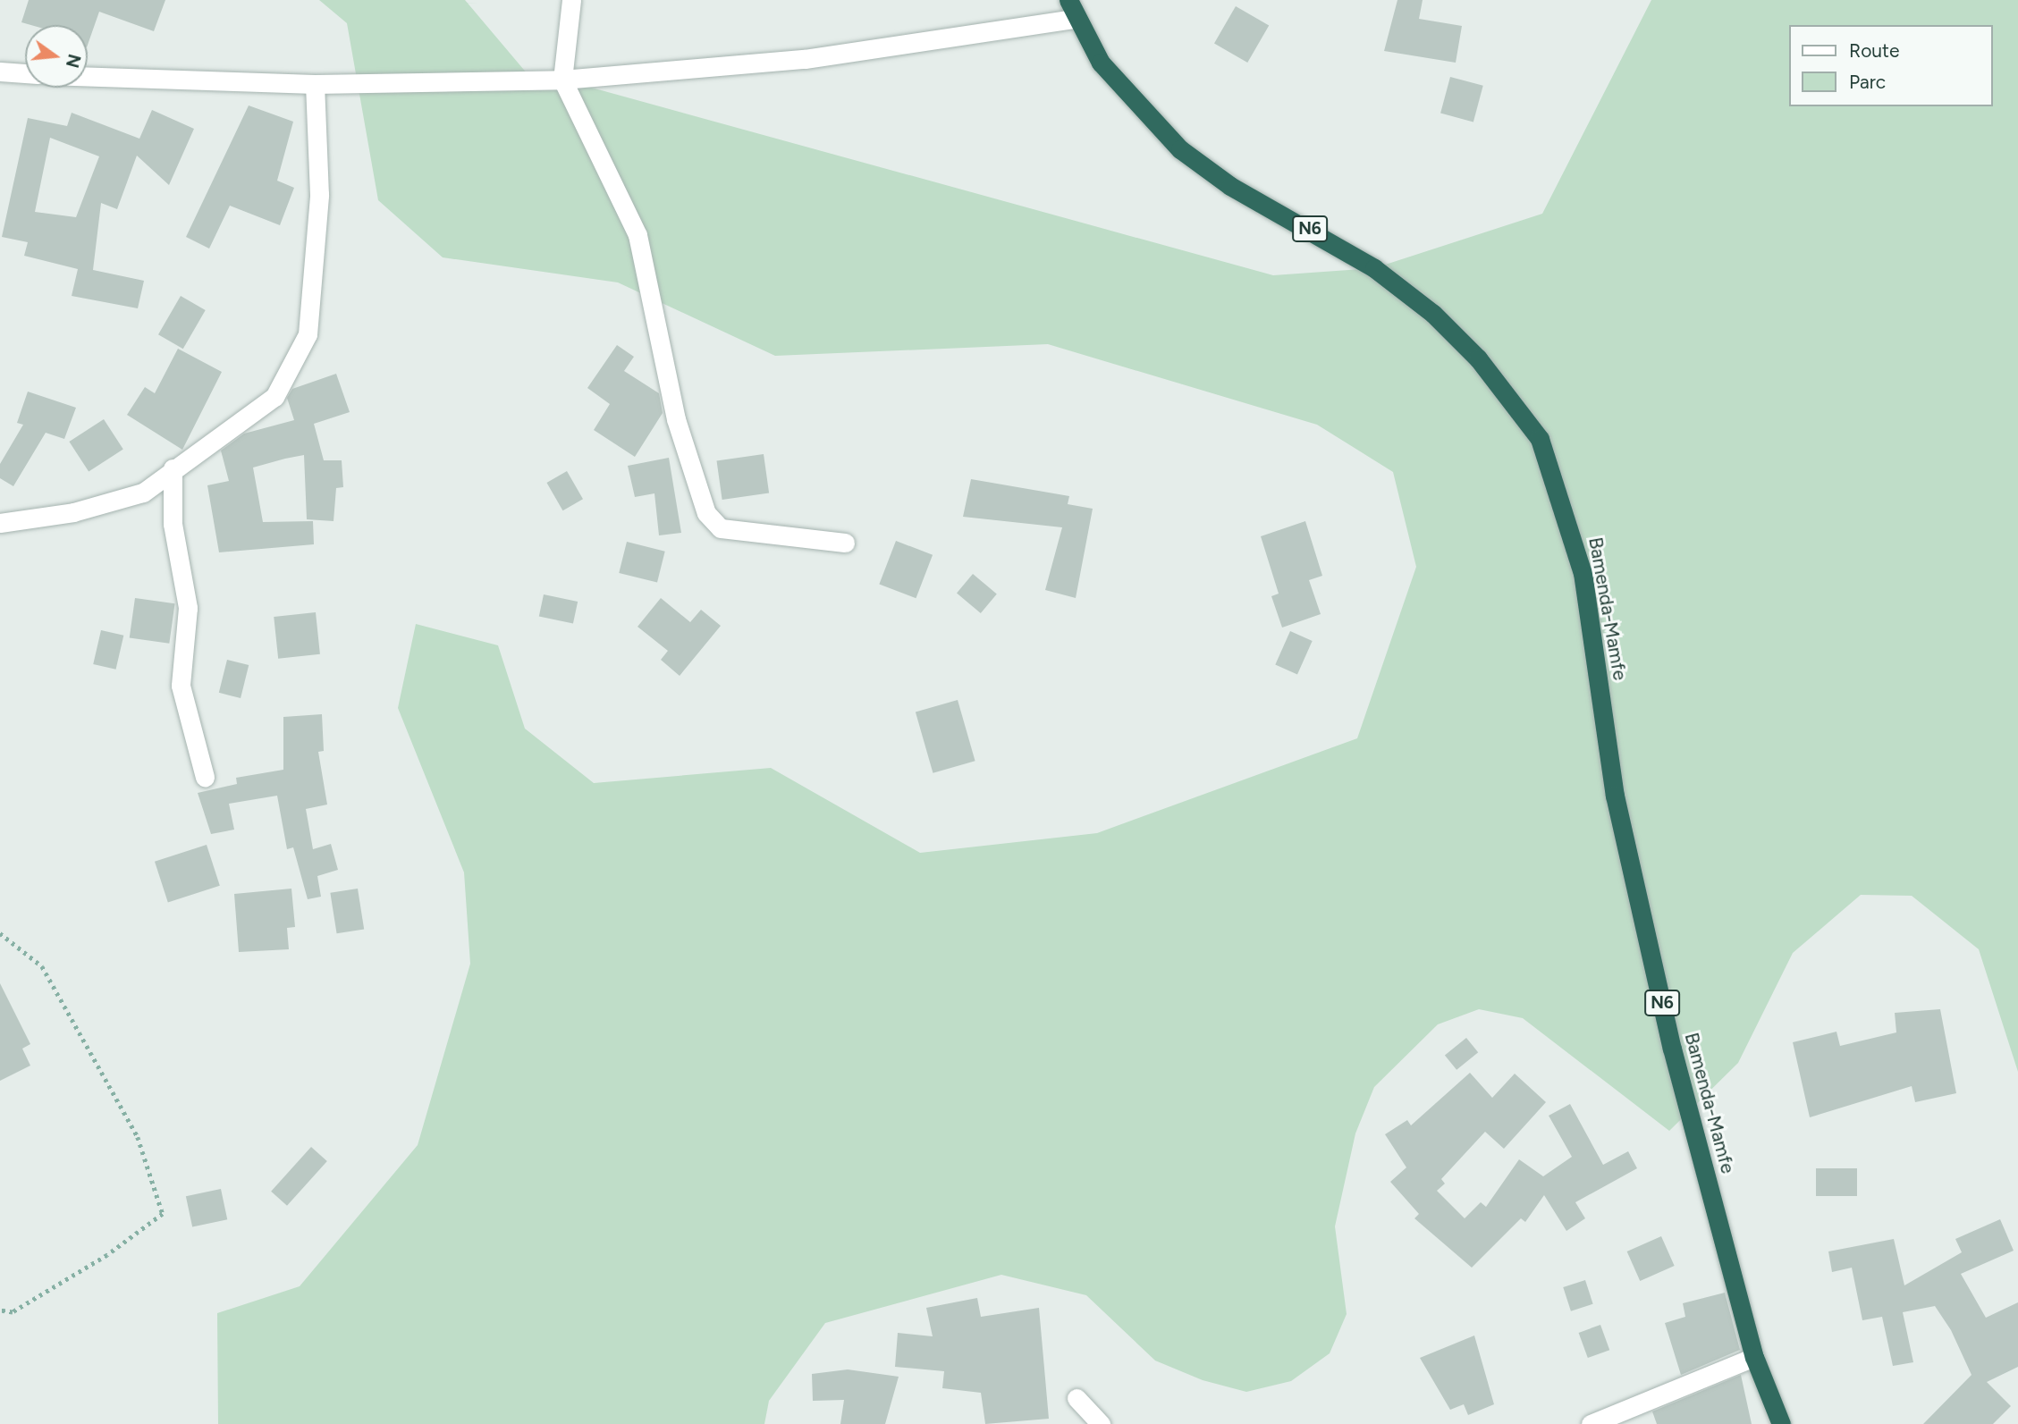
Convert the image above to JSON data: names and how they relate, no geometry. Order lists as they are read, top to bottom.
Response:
{
  "streets": {
    "highway": ["N6", "Bamenda-Mamfe"]
  },
  "legend": ["Route", "Parc"],
  "north": "right"
}
